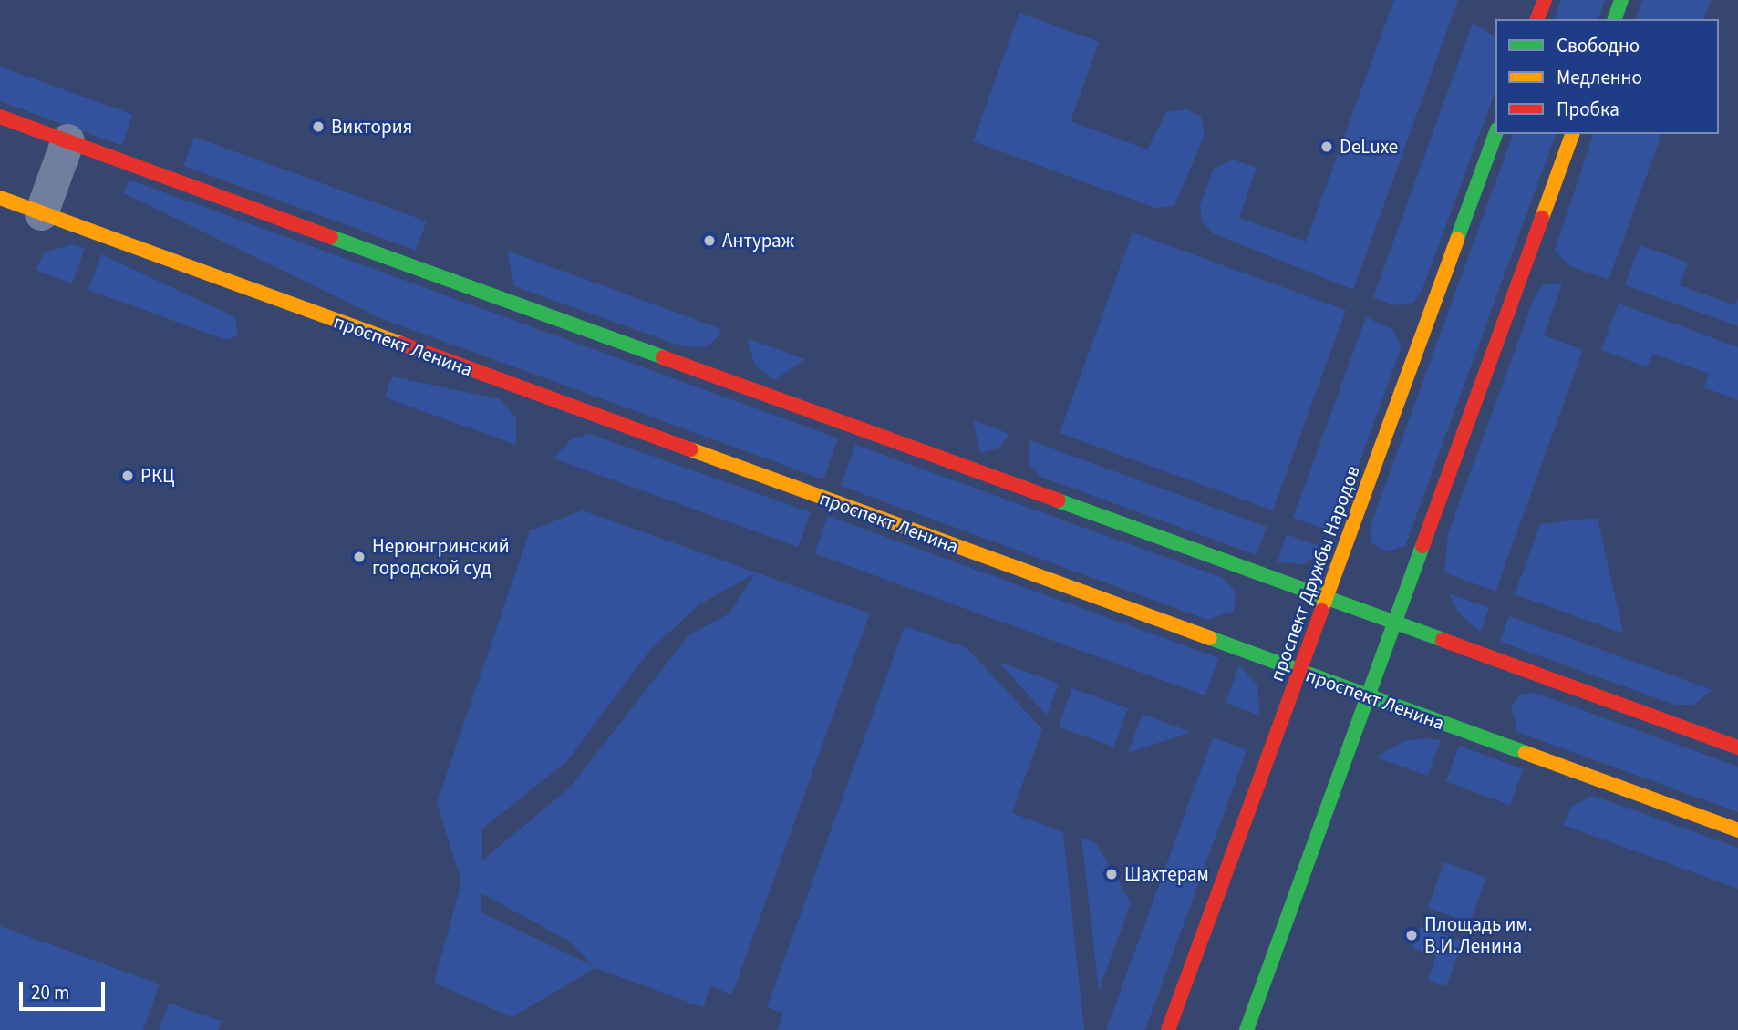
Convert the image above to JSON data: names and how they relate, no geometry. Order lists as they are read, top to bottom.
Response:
{
  "streets": {
    "street": ["проспект Ленина", "проспект Дружбы Народов"]
  },
  "crossings": [
    ["проспект Ленина", "проспект Дружбы Народов"]
  ],
  "places": [
    "Виктория",
    "DeLuxe",
    "Антураж",
    "РКЦ",
    "Нерюнгринский городской суд",
    "Шахтерам",
    "Площадь им. В.И.Ленина"
  ],
  "legend": ["Свободно", "Медленно", "Пробка"],
  "scale_bar": "20 m"
}
